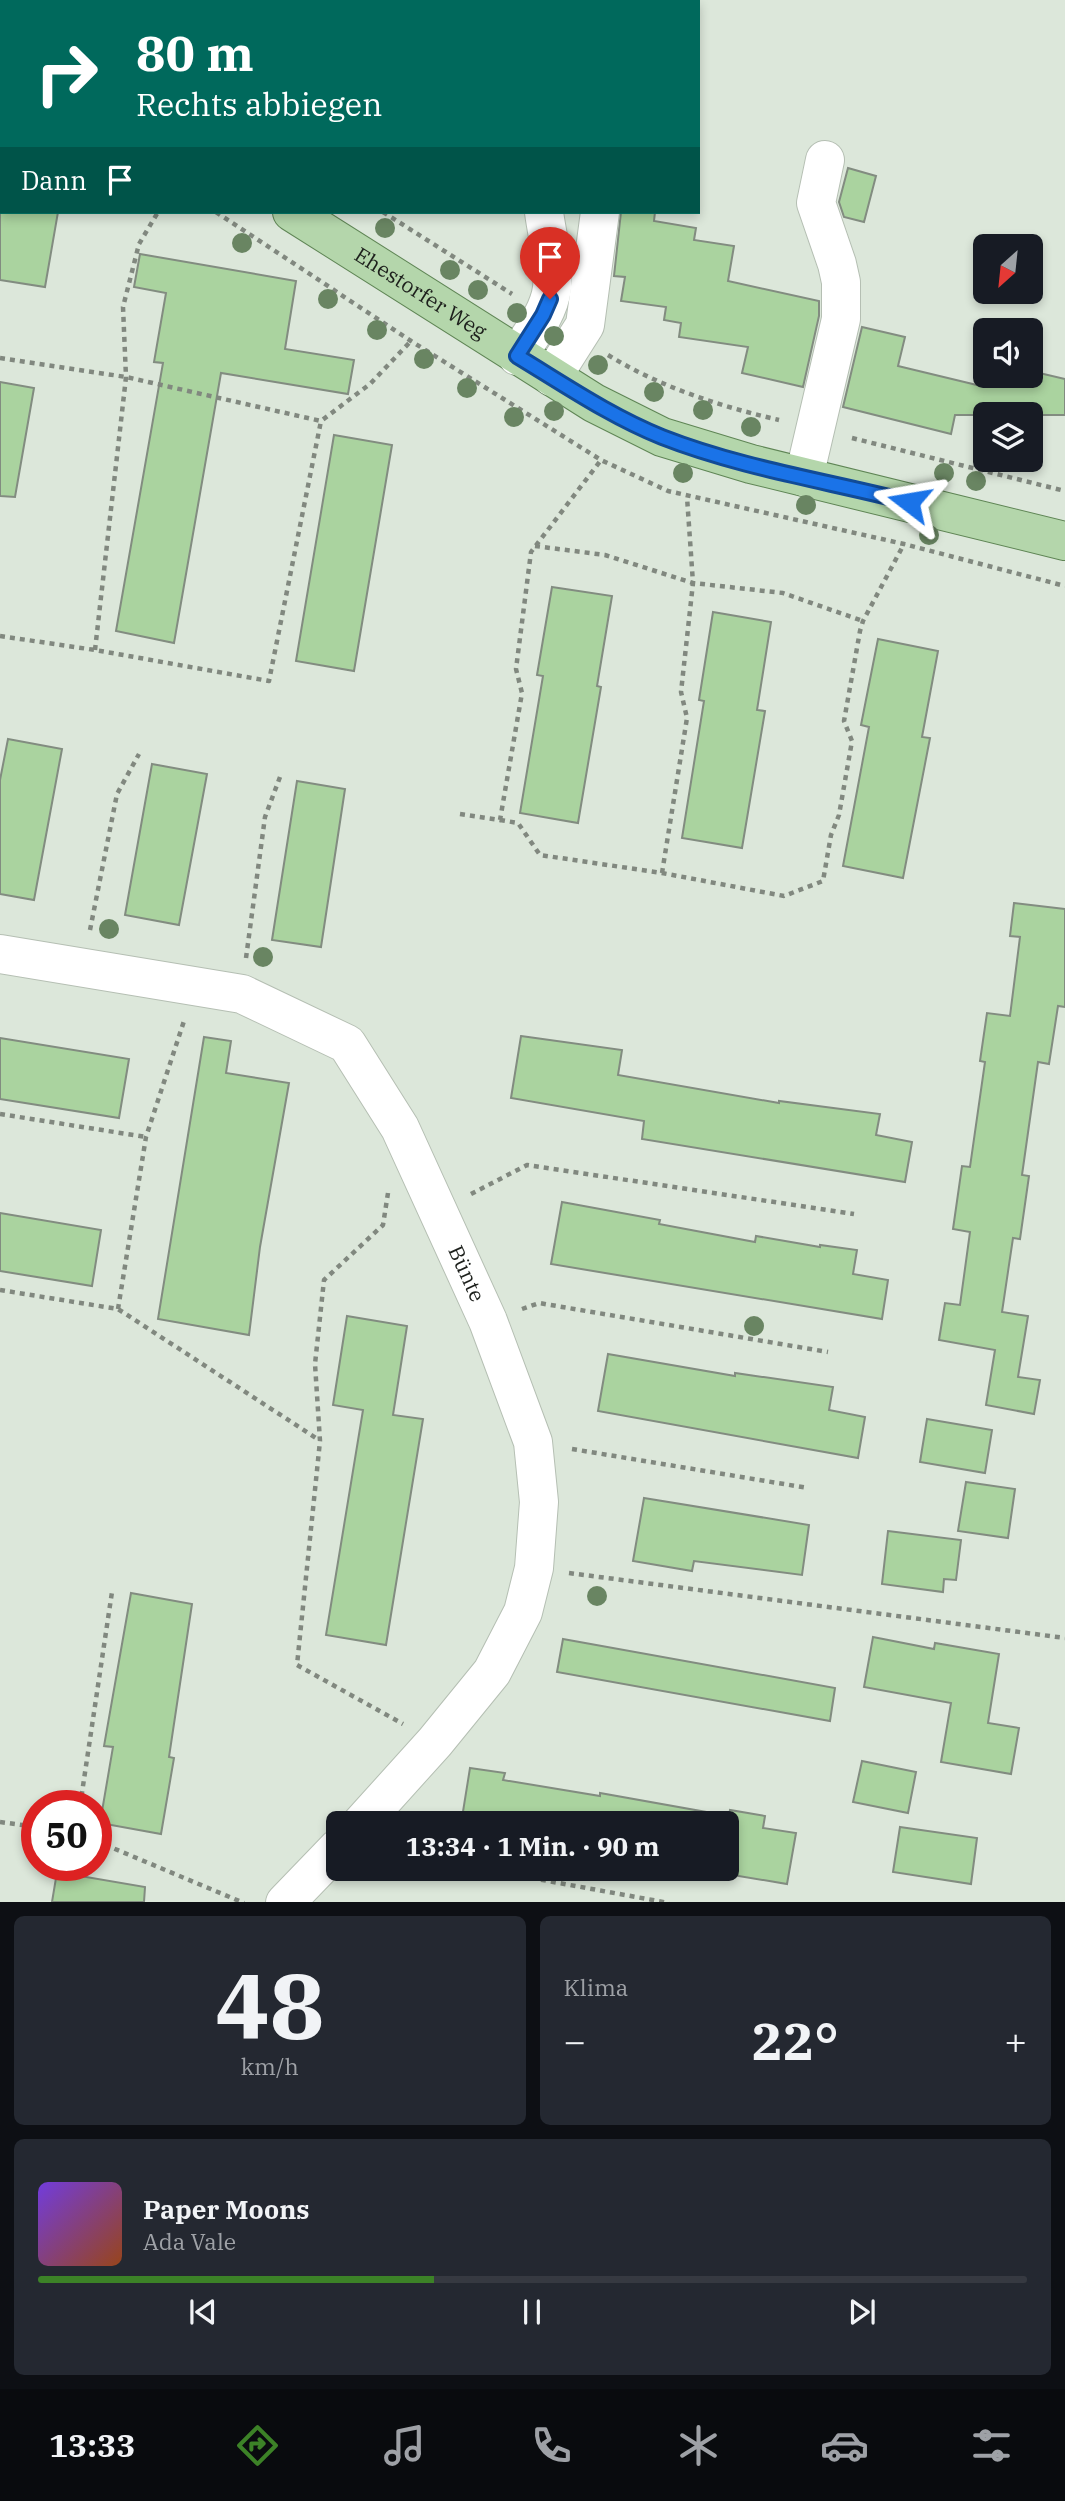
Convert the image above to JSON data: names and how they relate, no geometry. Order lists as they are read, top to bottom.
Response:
{
  "streets": {
    "main road": ["Ehestorfer Weg"],
    "street": ["Bünte"]
  },
  "north": "bottom left",
  "page": {
    "turn": ["80 m", "Rechts abbiegen"],
    "then": "Dann",
    "limit": "50",
    "trip": "13:34 · 1 Min. · 90 m",
    "tile": [
      ["48", "km/h"],
      "Klima"
    ],
    "heat": ["−", "22°", "+"],
    "song": ["Paper Moons", "Ada Vale"],
    "tabs": "13:33"
  }
}
